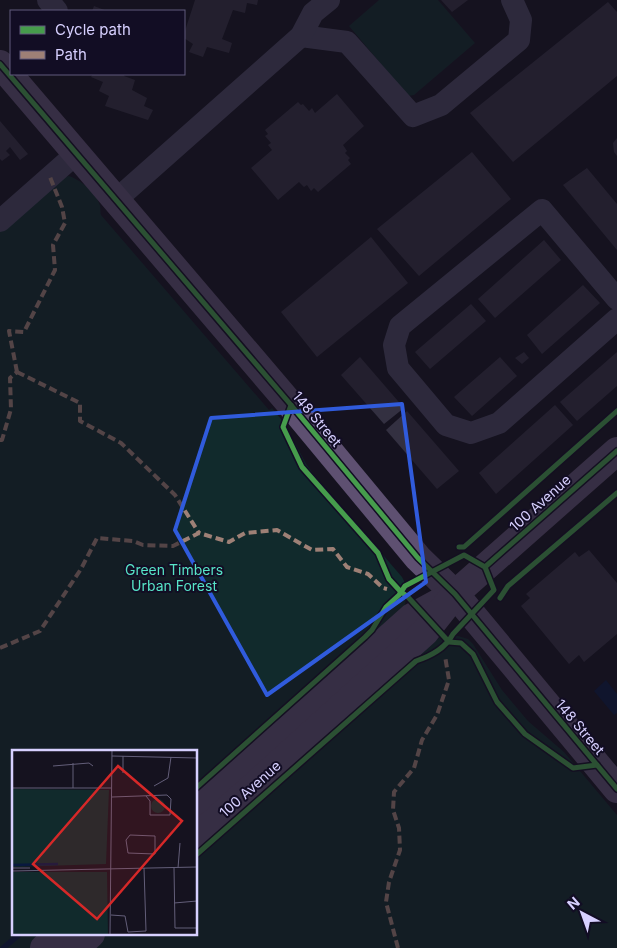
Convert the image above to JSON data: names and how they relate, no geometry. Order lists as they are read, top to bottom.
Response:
{
  "streets": {
    "main road": ["148 Street", "100 Avenue"]
  },
  "crossings": [
    ["148 Street", "100 Avenue"]
  ],
  "parks": ["Green Timbers Urban Forest"],
  "legend": ["Cycle path", "Path"],
  "north": "top left"
}
